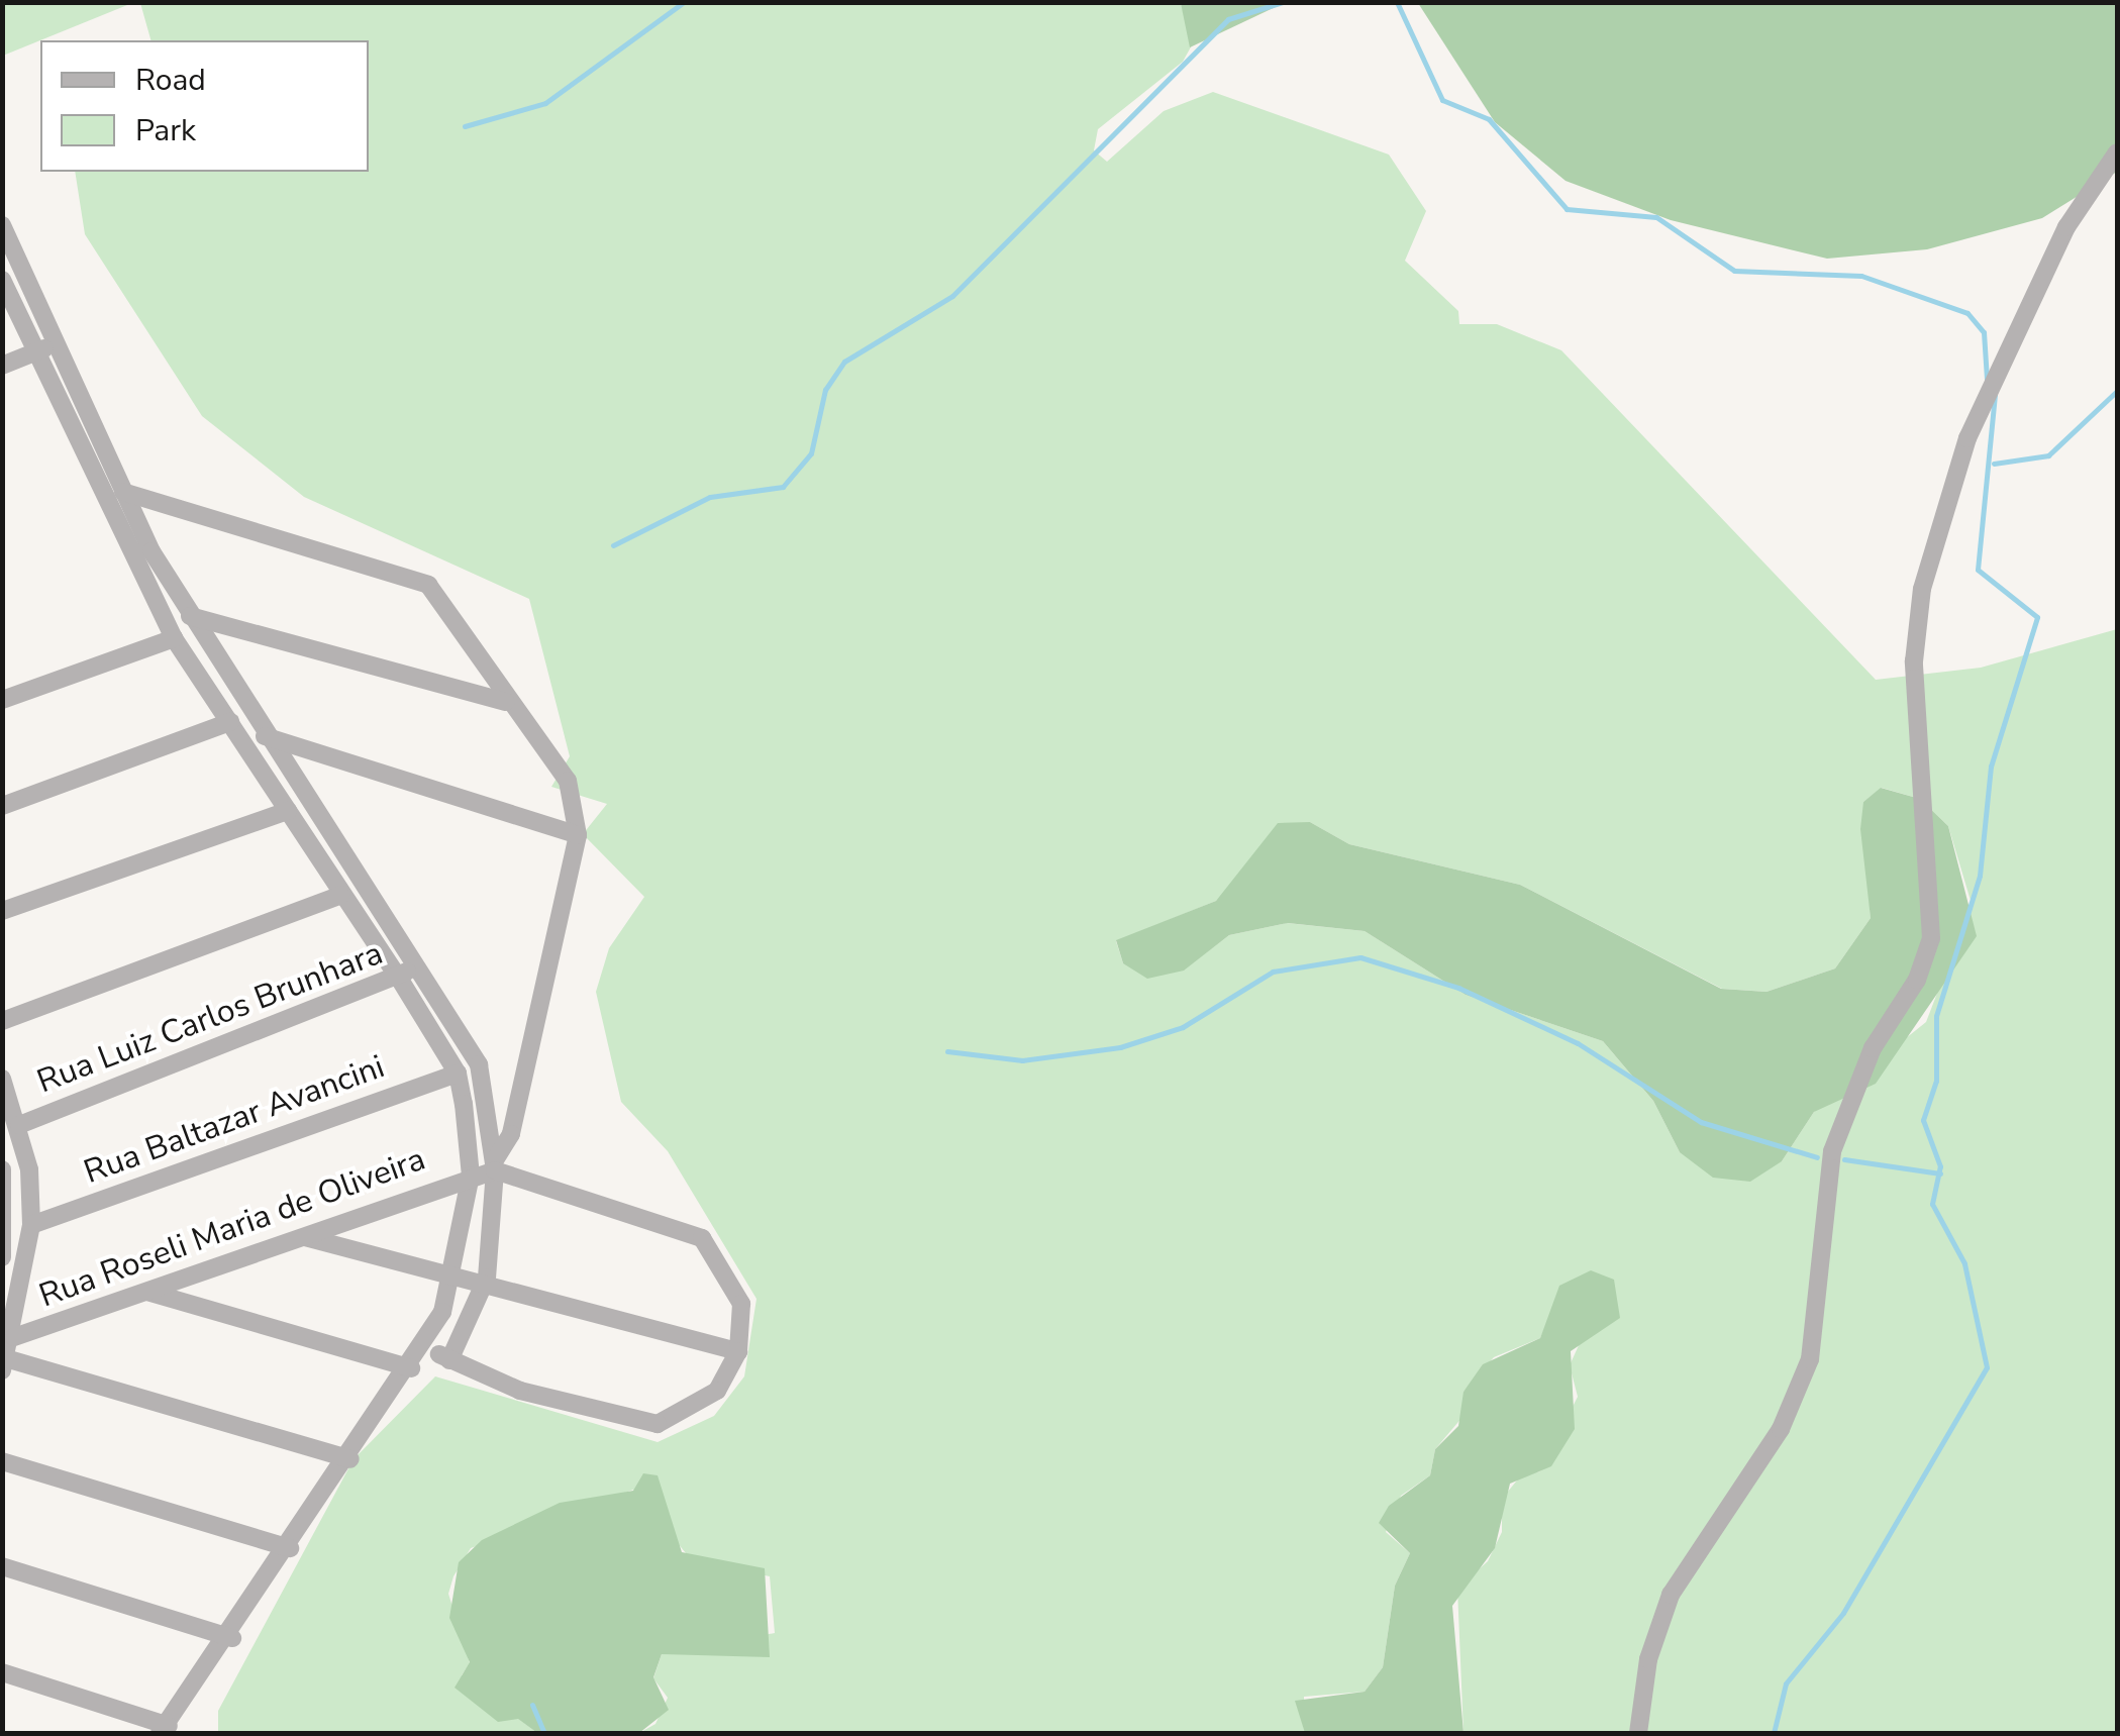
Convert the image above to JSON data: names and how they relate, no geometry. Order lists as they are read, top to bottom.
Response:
{
  "streets": {
    "street": ["Rua Luiz Carlos Brunhara", "Rua Baltazar Avancini", "Rua Roseli Maria de Oliveira"]
  },
  "legend": ["Road", "Park"]
}
